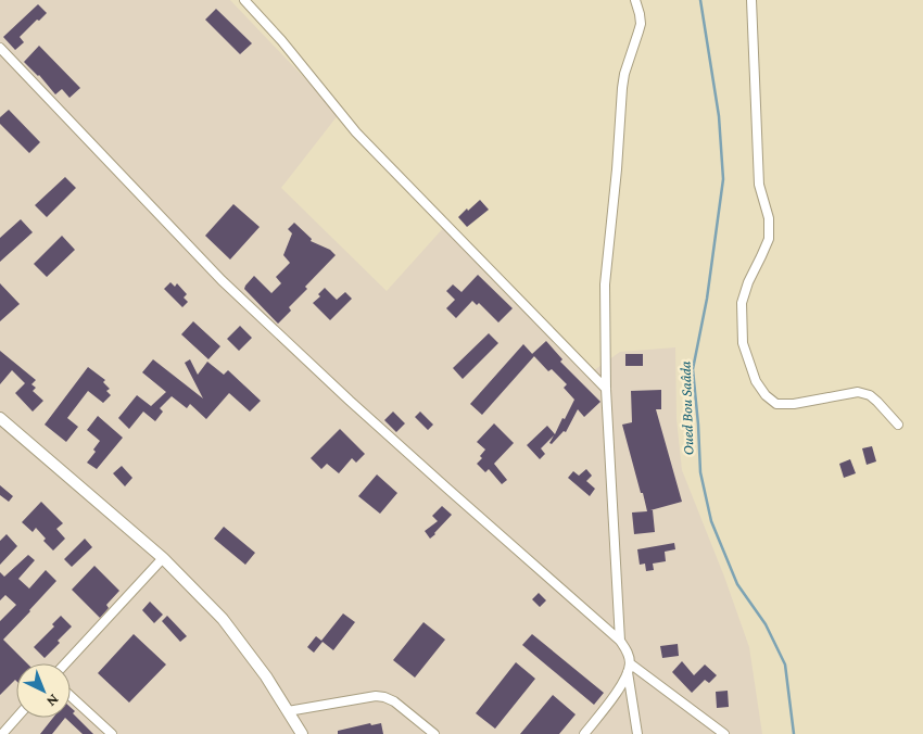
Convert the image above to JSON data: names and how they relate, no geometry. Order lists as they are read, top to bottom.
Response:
{
  "water": ["Oued Bou Saâda"],
  "north": "bottom right"
}
